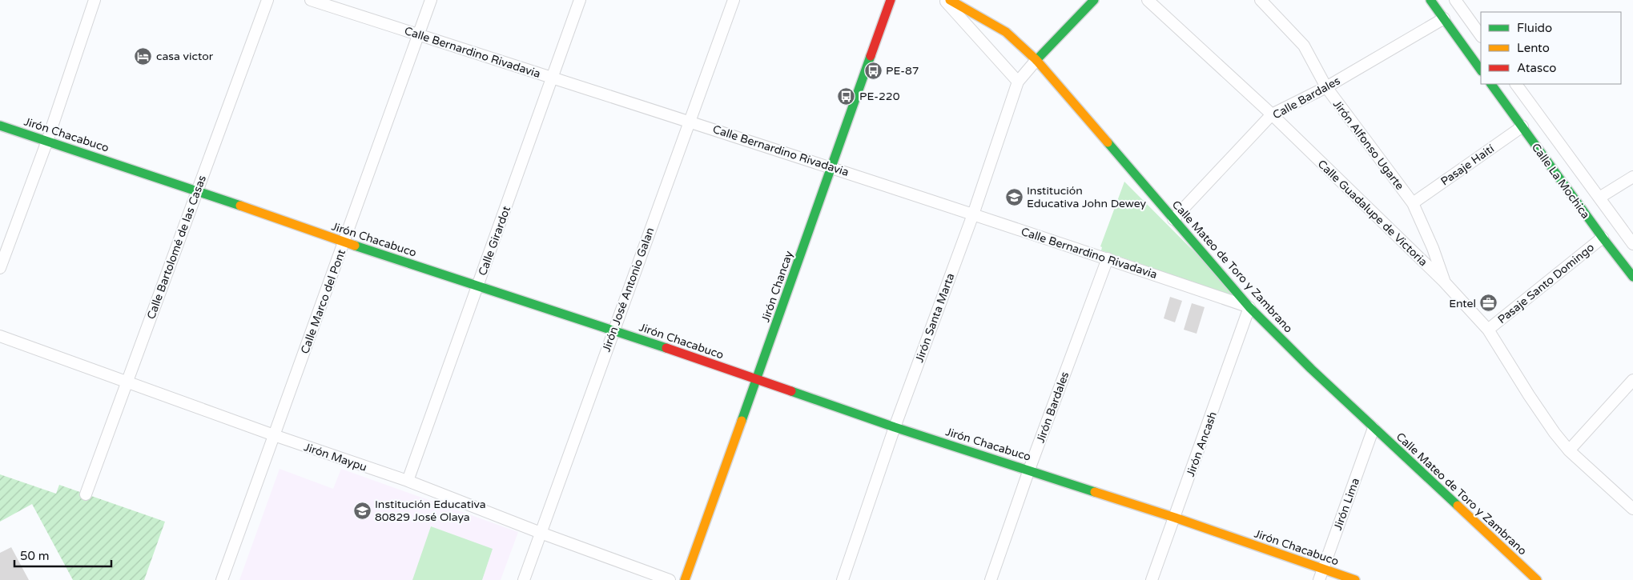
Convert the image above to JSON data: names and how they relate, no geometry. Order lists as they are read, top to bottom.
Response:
{
  "streets": {
    "street": [
      "Calle Bernardino Rivadavia",
      "Calle Bardales",
      "Jirón Chacabuco",
      "Jirón Alfonso Ugarte",
      "Pasaje Haití",
      "Calle La Mochica",
      "Calle Guadalupe de Victoria",
      "Calle Girardot",
      "Calle Bartolomé de las Casas",
      "Calle Mateo de Toro y Zambrano",
      "Pasaje Santo Domingo",
      "Jirón Chancay",
      "Jirón José Antonio Galan",
      "Calle Marco del Pont",
      "Jirón Santa Marta",
      "Jirón Bardales",
      "Jirón Ancash",
      "Jirón Maypu",
      "Jirón Lima"
    ]
  },
  "crossings": [
    ["Calle Bernardino Rivadavia", "Calle Girardot"],
    ["Calle Bernardino Rivadavia", "Calle Mateo de Toro y Zambrano"],
    ["Calle Bernardino Rivadavia", "Jirón Chancay"],
    ["Calle Bernardino Rivadavia", "Jirón José Antonio Galan"],
    ["Calle Bernardino Rivadavia", "Calle Marco del Pont"],
    ["Calle Bernardino Rivadavia", "Jirón Santa Marta"],
    ["Calle Bernardino Rivadavia", "Jirón Bardales"],
    ["Calle Bernardino Rivadavia", "Jirón Ancash"],
    ["Calle Bardales", "Jirón Alfonso Ugarte"],
    ["Calle Bardales", "Calle Guadalupe de Victoria"],
    ["Calle Bardales", "Calle Mateo de Toro y Zambrano"],
    ["Jirón Chacabuco", "Calle Girardot"],
    ["Jirón Chacabuco", "Calle Bartolomé de las Casas"],
    ["Jirón Chacabuco", "Jirón Chancay"],
    ["Jirón Chacabuco", "Jirón José Antonio Galan"],
    ["Jirón Chacabuco", "Calle Marco del Pont"],
    ["Jirón Chacabuco", "Jirón Santa Marta"],
    ["Jirón Chacabuco", "Jirón Bardales"],
    ["Jirón Chacabuco", "Jirón Ancash"],
    ["Jirón Chacabuco", "Jirón Lima"],
    ["Jirón Alfonso Ugarte", "Pasaje Haití"],
    ["Jirón Alfonso Ugarte", "Calle Guadalupe de Victoria"],
    ["Pasaje Haití", "Calle La Mochica"],
    ["Calle La Mochica", "Pasaje Santo Domingo"],
    ["Calle Guadalupe de Victoria", "Pasaje Santo Domingo"],
    ["Calle Girardot", "Jirón Maypu"],
    ["Calle Bartolomé de las Casas", "Jirón Maypu"],
    ["Calle Mateo de Toro y Zambrano", "Jirón Santa Marta"],
    ["Calle Mateo de Toro y Zambrano", "Jirón Ancash"],
    ["Calle Mateo de Toro y Zambrano", "Jirón Lima"],
    ["Jirón José Antonio Galan", "Jirón Maypu"],
    ["Calle Marco del Pont", "Jirón Maypu"]
  ],
  "places": {
    "hotel": ["casa victor"],
    "bus stop": ["PE-87", "PE-220"],
    "school or university": ["Institución Educativa John Dewey", "Institución Educativa 80829 José Olaya"],
    "office": ["Entel"]
  },
  "legend": ["Fluido", "Lento", "Atasco"],
  "scale_bar": "50 m"
}
